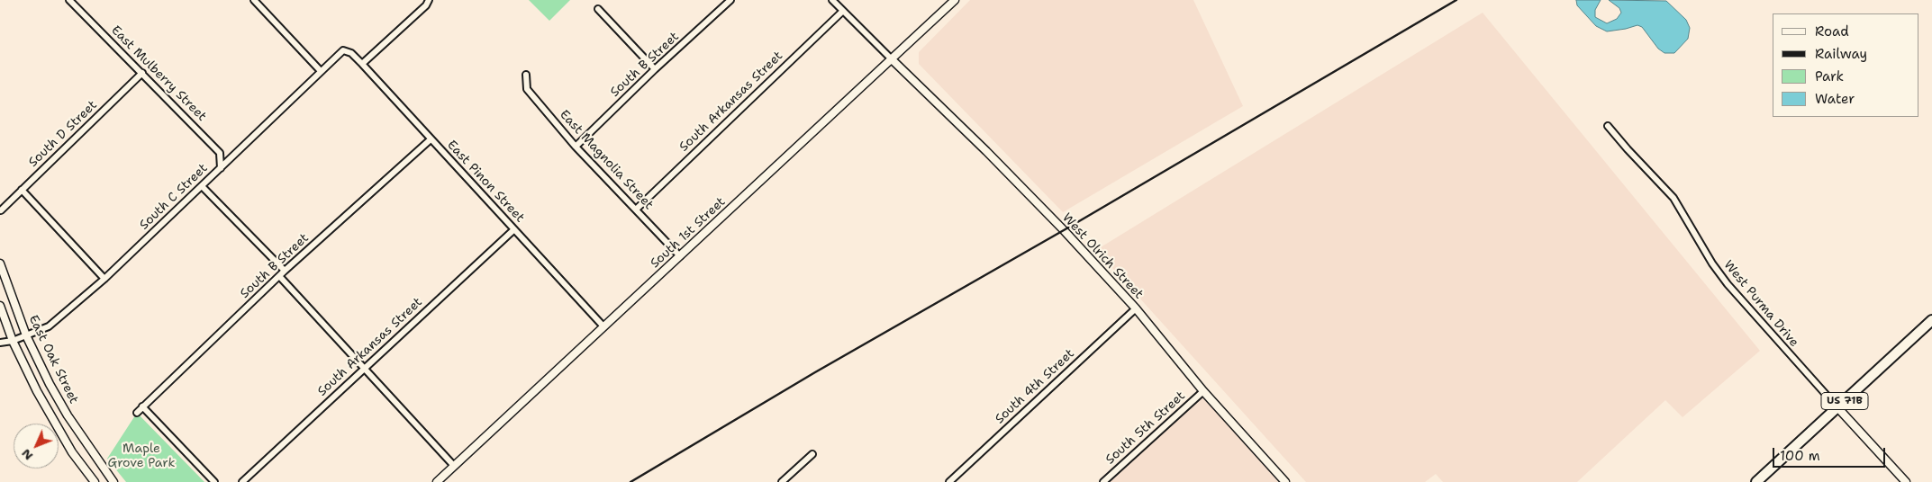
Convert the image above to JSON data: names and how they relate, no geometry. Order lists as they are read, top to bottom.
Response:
{
  "streets": {
    "main road": ["US 71B"],
    "street": [
      "South B Street",
      "East Mulberry Street",
      "South Arkansas Street",
      "South D Street",
      "East Magnolia Street",
      "East Pinon Street",
      "South C Street",
      "South 1st Street",
      "West Olrich Street",
      "West Purma Drive",
      "East Oak Street",
      "South 4th Street",
      "South 5th Street"
    ]
  },
  "crossings": [
    ["South B Street", "East Magnolia Street"],
    ["South B Street", "East Pinon Street"],
    ["East Mulberry Street", "South D Street"],
    ["East Mulberry Street", "South C Street"],
    ["South Arkansas Street", "East Magnolia Street"],
    ["South Arkansas Street", "East Pinon Street"],
    ["East Magnolia Street", "South 1st Street"],
    ["East Pinon Street", "South C Street"],
    ["East Pinon Street", "South 1st Street"],
    ["South C Street", "East Oak Street"],
    ["South 1st Street", "West Olrich Street"],
    ["West Olrich Street", "South 4th Street"],
    ["West Olrich Street", "South 5th Street"],
    ["West Purma Drive", "US 71B"]
  ],
  "parks": ["Maple Grove Park"],
  "legend": [
    "Road",
    "Railway",
    "Park",
    "Water"
  ],
  "scale_bar": "100 m",
  "north": "bottom left"
}
